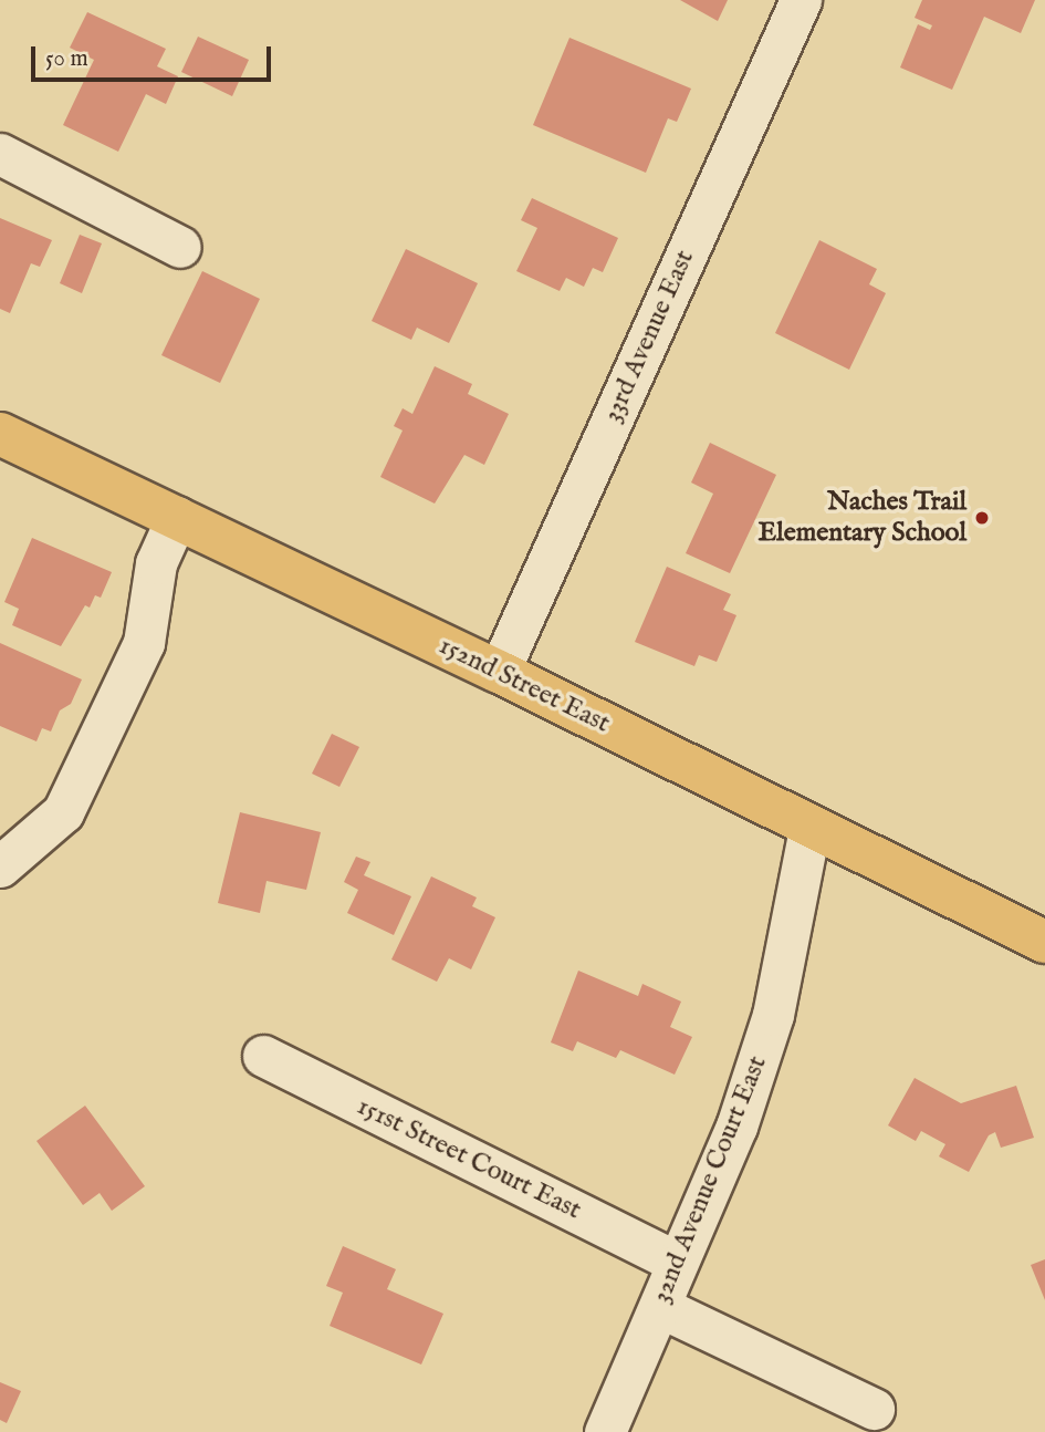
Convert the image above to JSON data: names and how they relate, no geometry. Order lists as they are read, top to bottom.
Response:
{
  "streets": {
    "main road": ["152nd Street East"],
    "street": ["33rd Avenue East", "151st Street Court East", "32nd Avenue Court East"]
  },
  "crossings": [
    ["33rd Avenue East", "152nd Street East"],
    ["152nd Street East", "32nd Avenue Court East"],
    ["151st Street Court East", "32nd Avenue Court East"]
  ],
  "places": ["Naches Trail Elementary School"],
  "scale_bar": "50 m"
}
